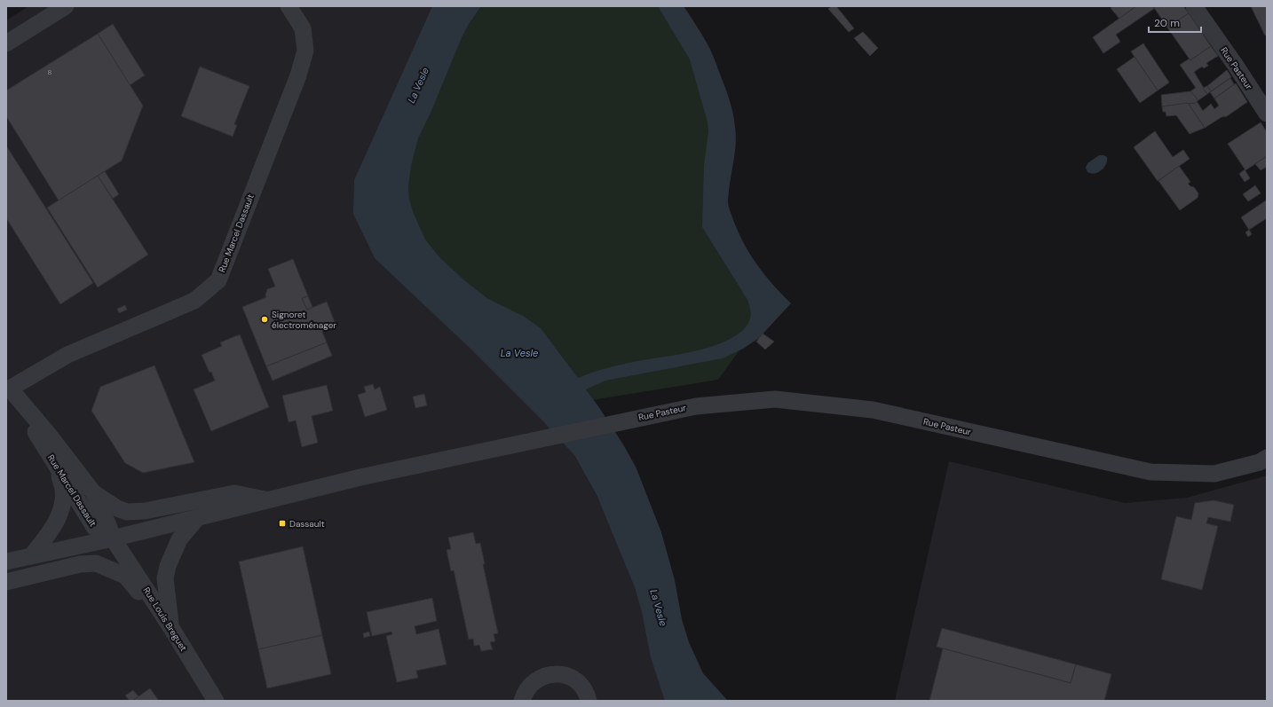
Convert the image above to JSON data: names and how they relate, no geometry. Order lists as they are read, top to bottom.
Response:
{
  "streets": {
    "street": ["Rue Pasteur", "Rue Marcel Dassault", "Rue Louis Breguet"]
  },
  "crossings": [
    ["Rue Pasteur", "Rue Marcel Dassault"],
    ["Rue Pasteur", "Rue Louis Breguet"],
    ["Rue Marcel Dassault", "Rue Louis Breguet"]
  ],
  "water": ["La Vesle"],
  "places": {
    "other": ["Signoret électroménager"],
    "transit": ["Dassault"]
  },
  "house_numbers": ["8"],
  "scale_bar": "20 m"
}
